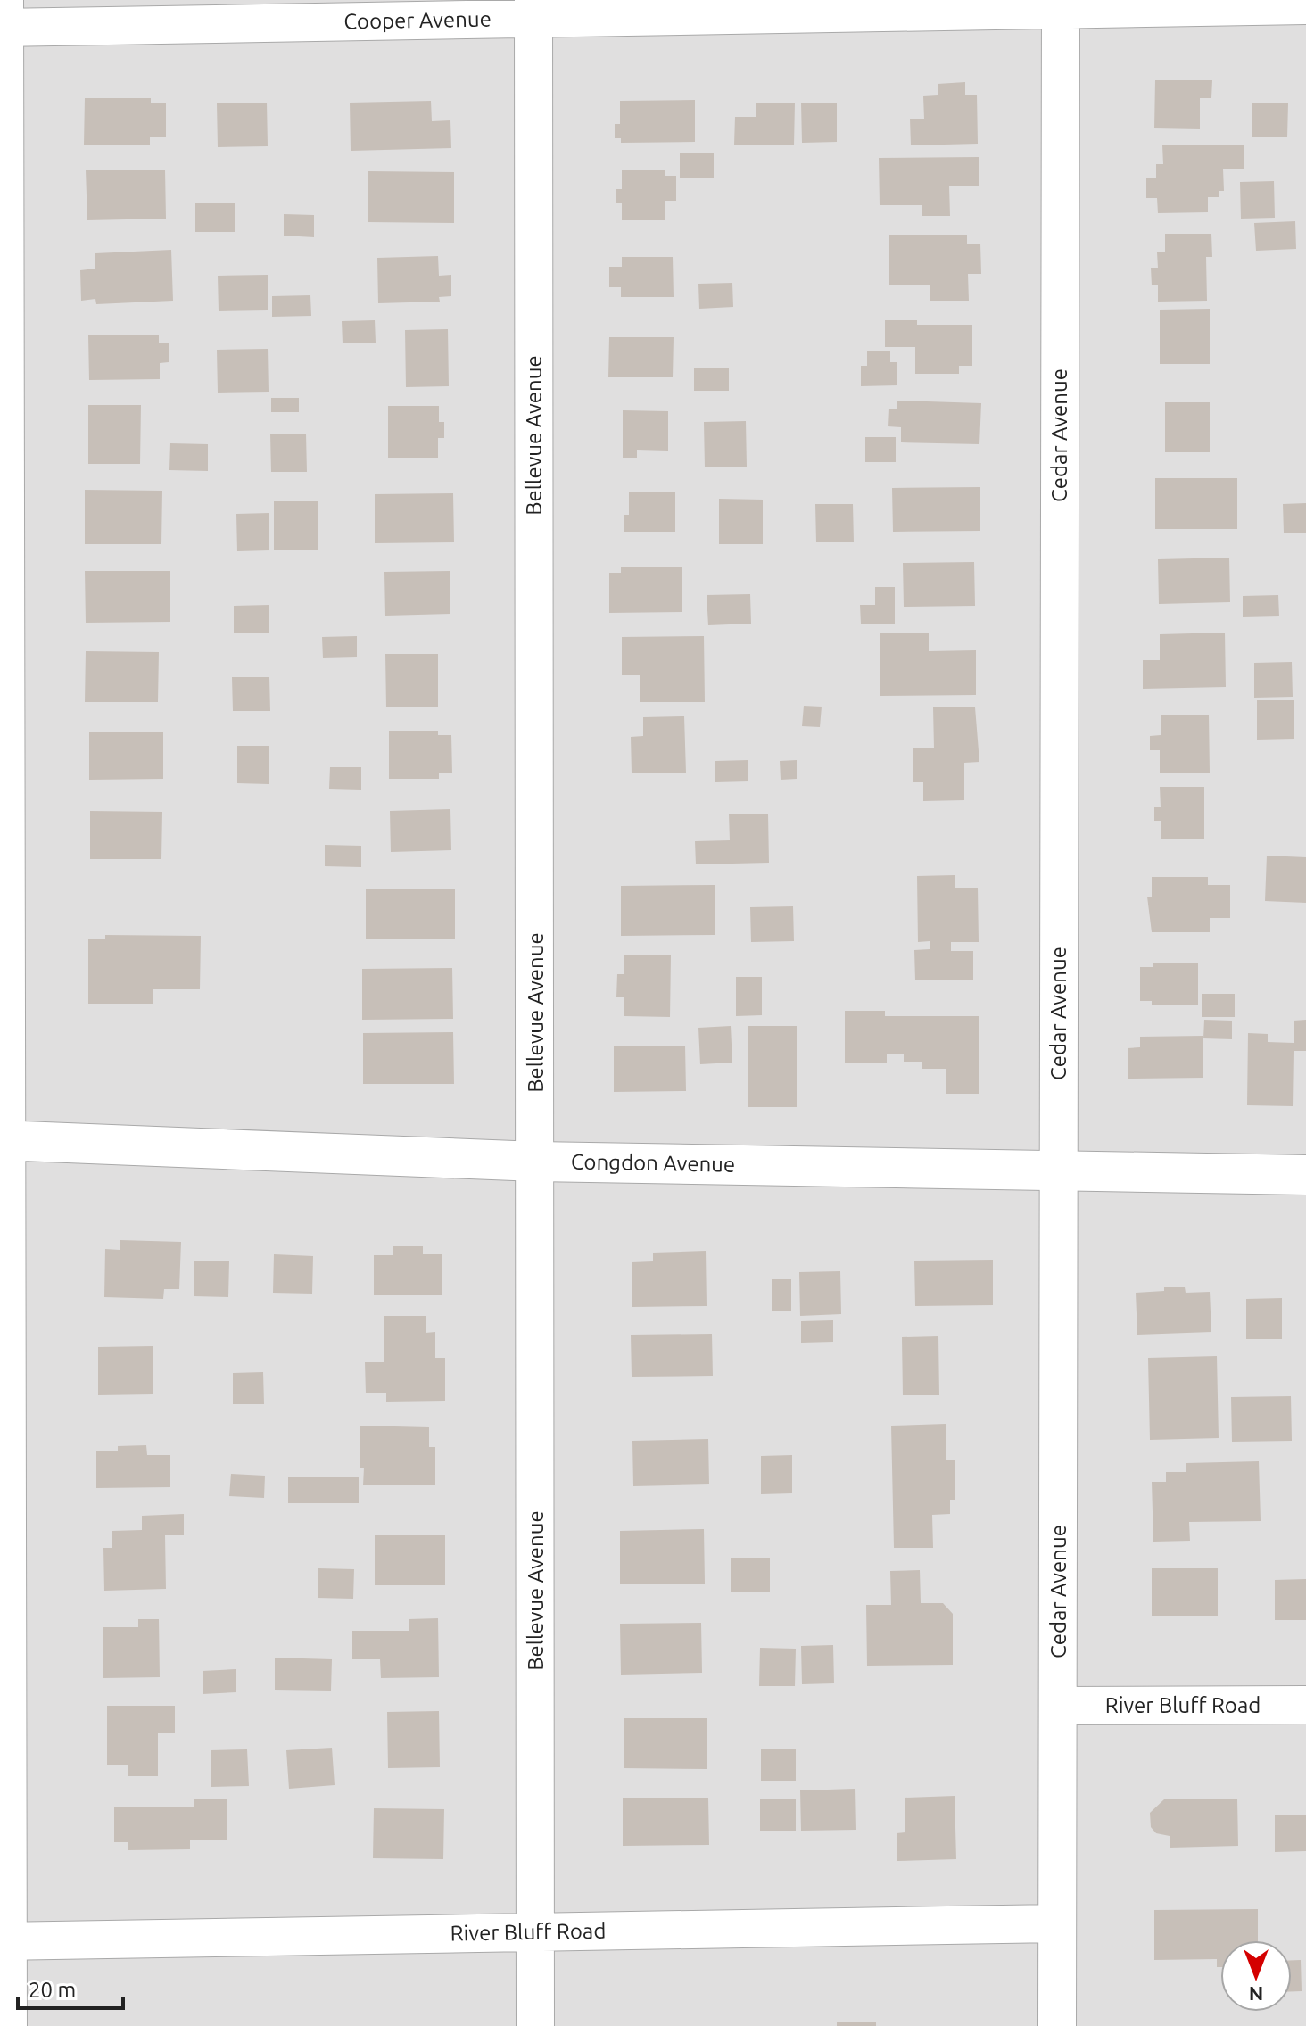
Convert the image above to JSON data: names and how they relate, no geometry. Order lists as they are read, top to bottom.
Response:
{
  "streets": {
    "street": [
      "Cooper Avenue",
      "Bellevue Avenue",
      "Cedar Avenue",
      "Congdon Avenue",
      "River Bluff Road"
    ]
  },
  "crossings": [
    ["Cooper Avenue", "Bellevue Avenue"],
    ["Cooper Avenue", "Cedar Avenue"],
    ["Bellevue Avenue", "Congdon Avenue"],
    ["Bellevue Avenue", "River Bluff Road"],
    ["Cedar Avenue", "Congdon Avenue"],
    ["Cedar Avenue", "River Bluff Road"]
  ],
  "scale_bar": "20 m",
  "north": "bottom"
}
